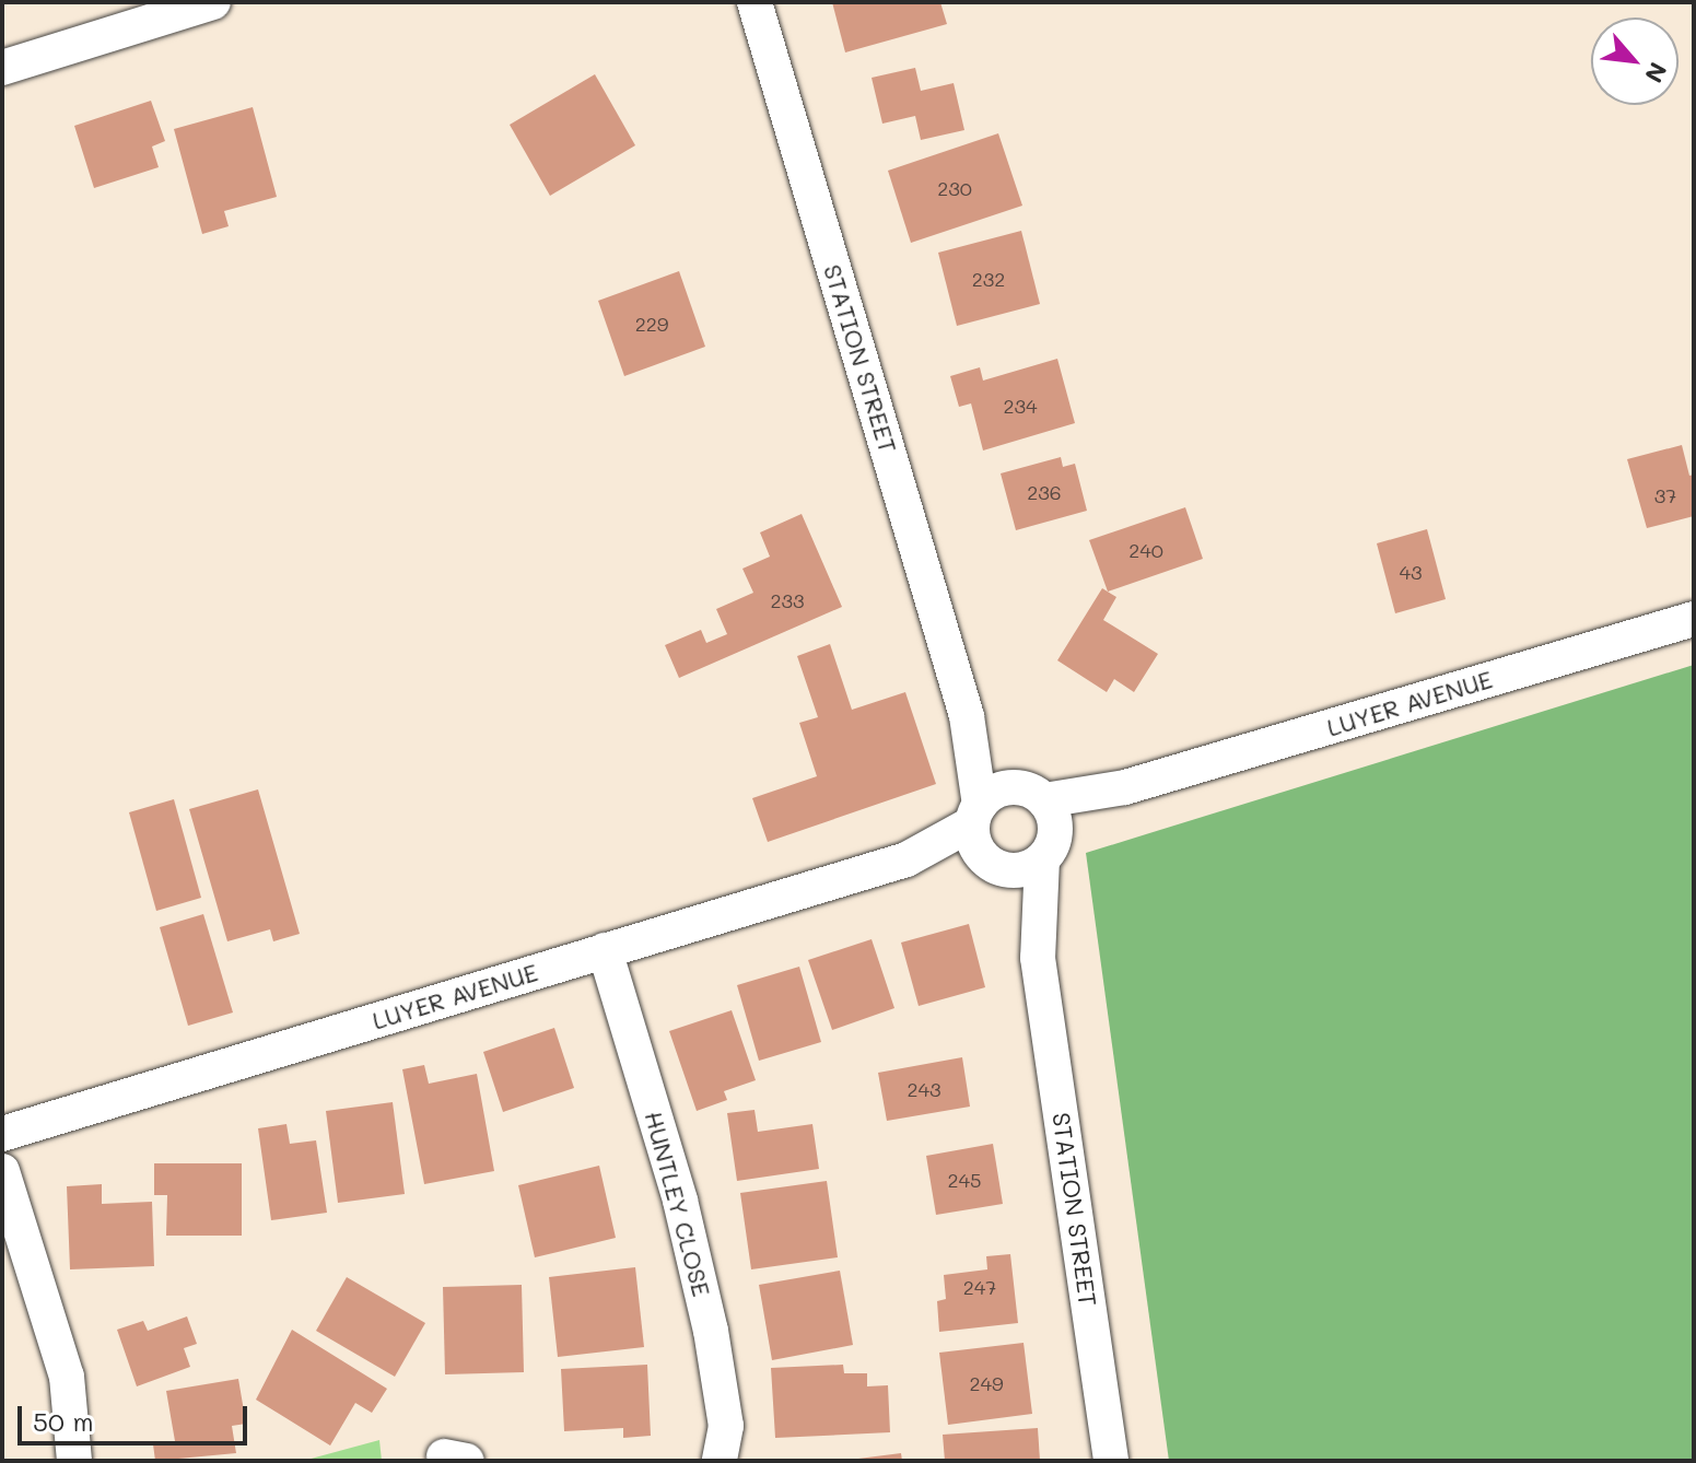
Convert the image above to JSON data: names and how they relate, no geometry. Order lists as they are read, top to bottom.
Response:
{
  "streets": {
    "street": ["STATION STREET", "LUYER AVENUE", "HUNTLEY CLOSE"]
  },
  "crossings": [
    ["STATION STREET", "LUYER AVENUE"],
    ["LUYER AVENUE", "HUNTLEY CLOSE"]
  ],
  "house_numbers": [
    "230",
    "232",
    "229",
    "234",
    "236",
    "37",
    "240",
    "43",
    "233",
    "243",
    "245",
    "247",
    "249"
  ],
  "scale_bar": "50 m",
  "north": "bottom right"
}
